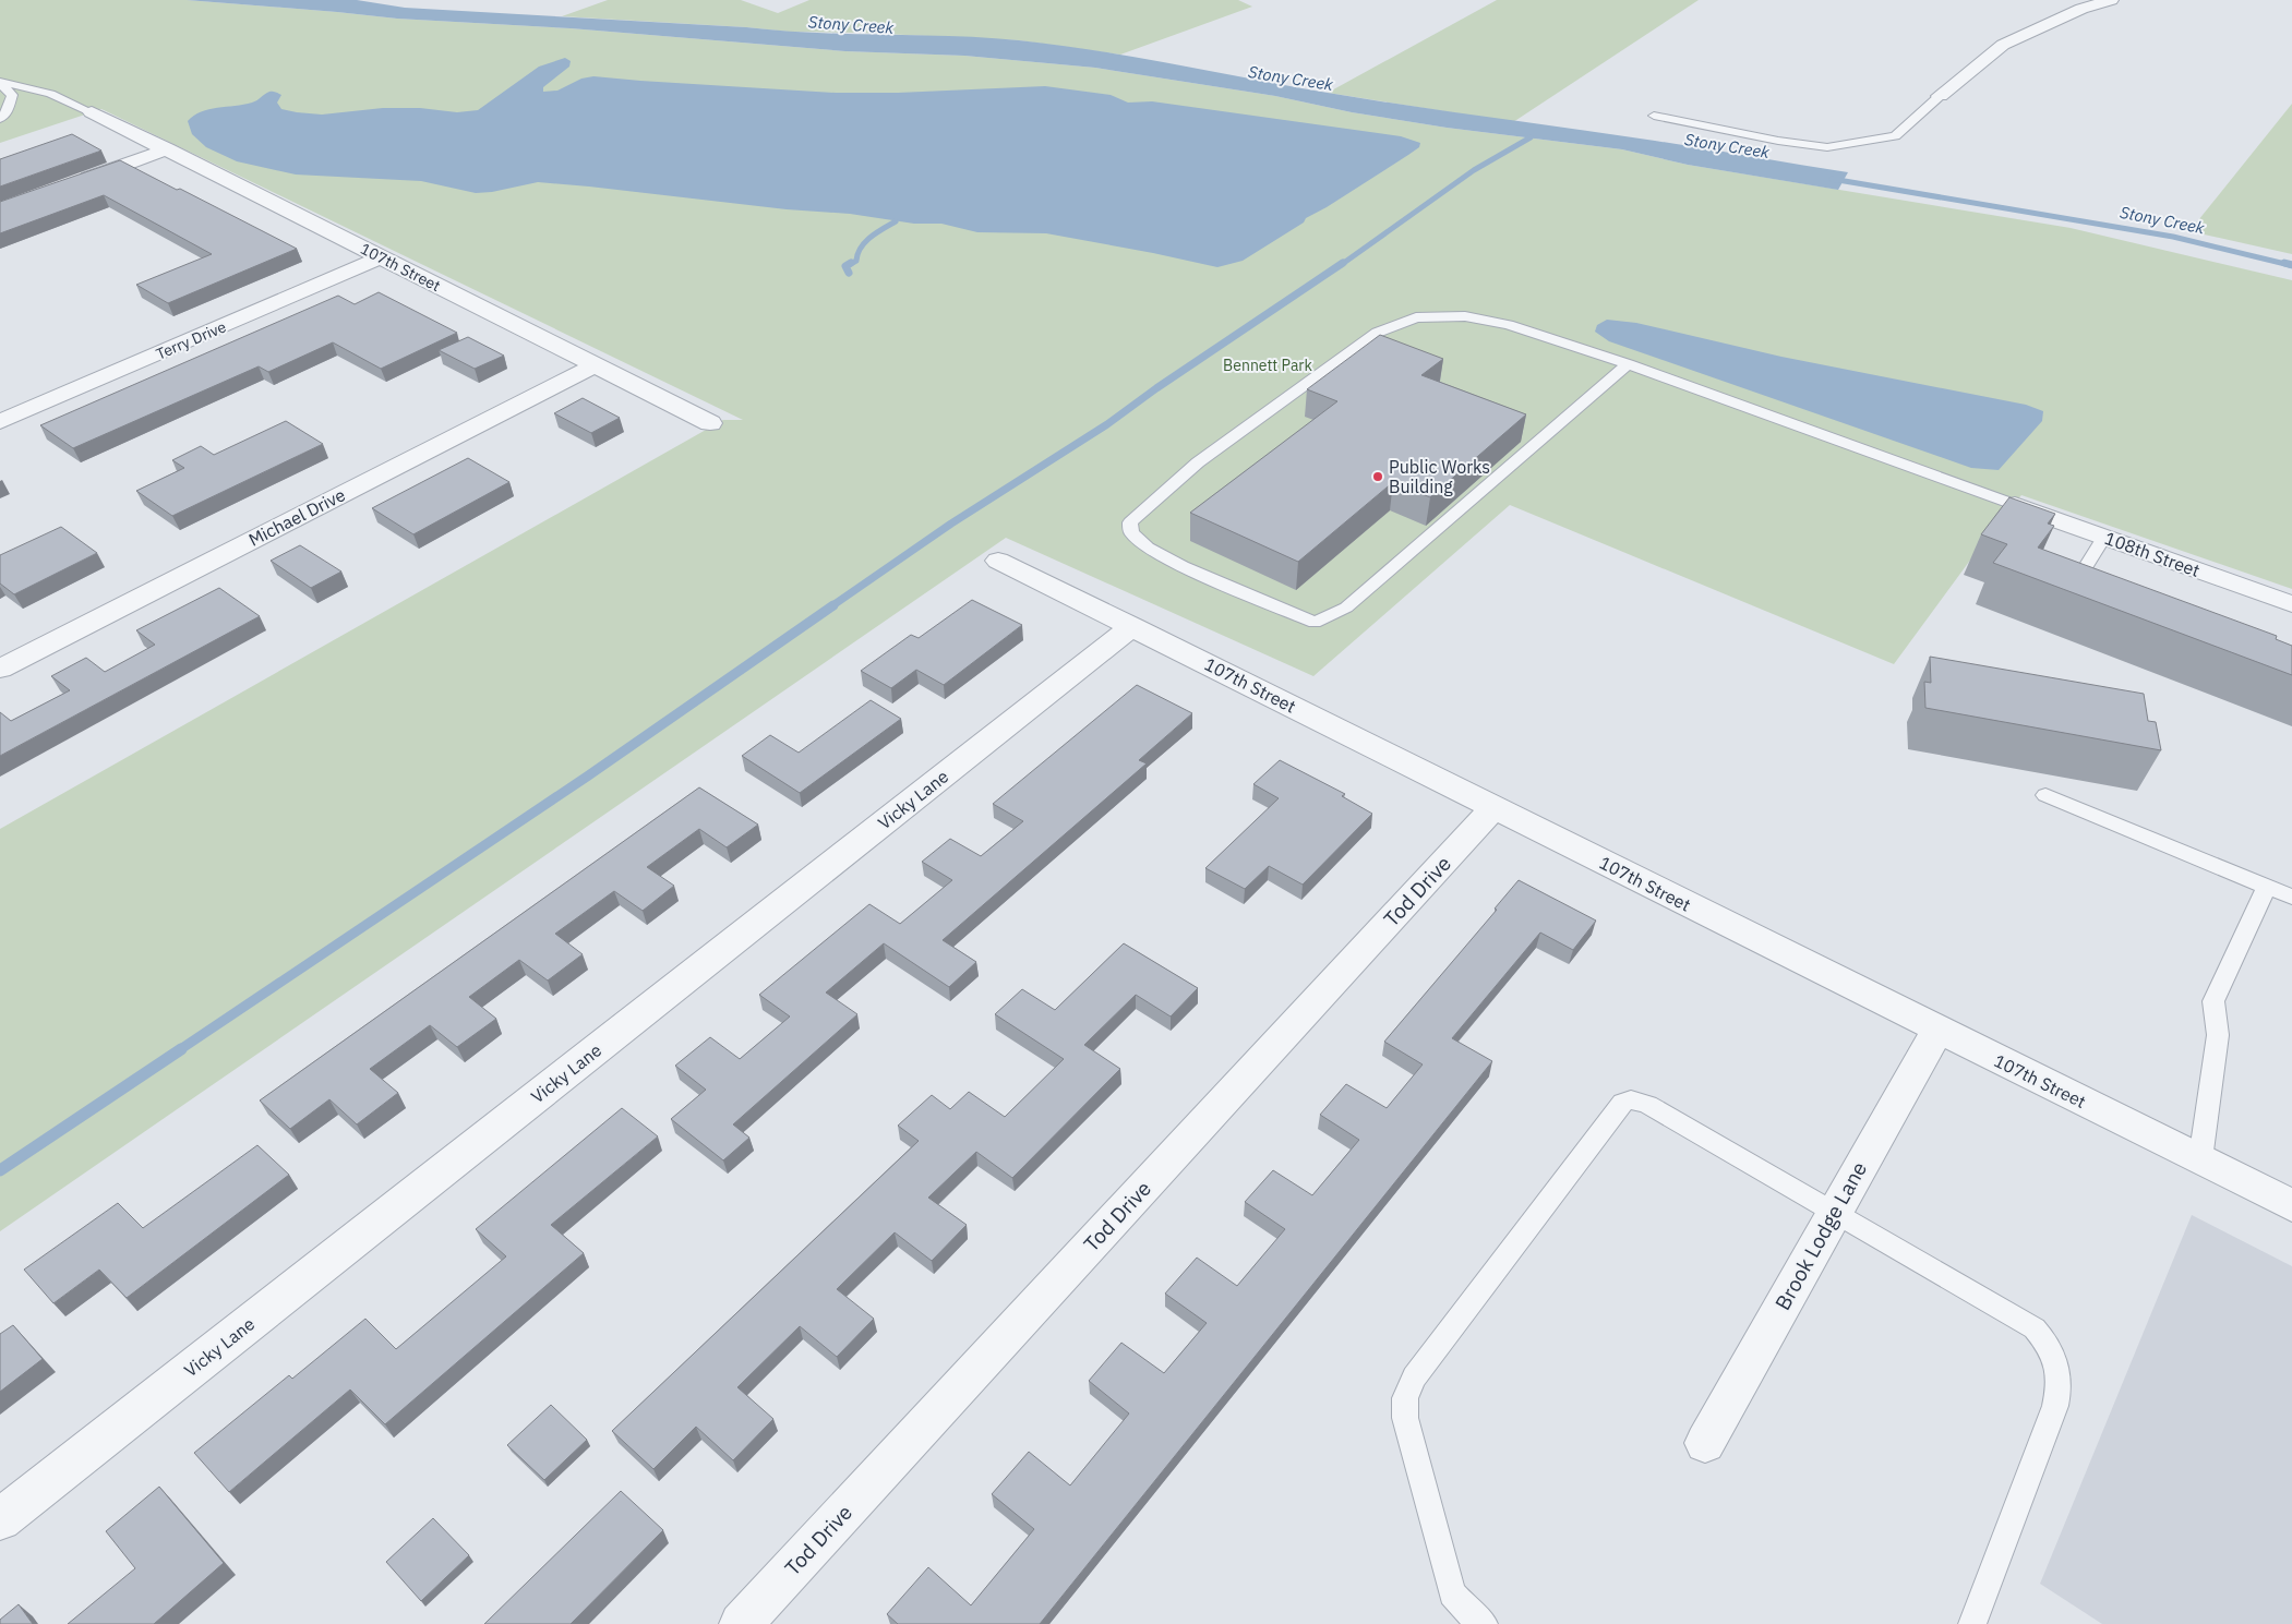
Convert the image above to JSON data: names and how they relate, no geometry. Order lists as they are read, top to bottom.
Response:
{
  "streets": {
    "street": [
      "107th Street",
      "Terry Drive",
      "Michael Drive",
      "108th Street",
      "Vicky Lane",
      "Tod Drive",
      "Brook Lodge Lane"
    ]
  },
  "crossings": [
    ["107th Street", "Terry Drive"],
    ["107th Street", "Michael Drive"],
    ["107th Street", "Vicky Lane"],
    ["107th Street", "Tod Drive"],
    ["107th Street", "Brook Lodge Lane"]
  ],
  "water": ["Stony Creek"],
  "parks": ["Bennett Park"],
  "places": ["Public Works Building"]
}
